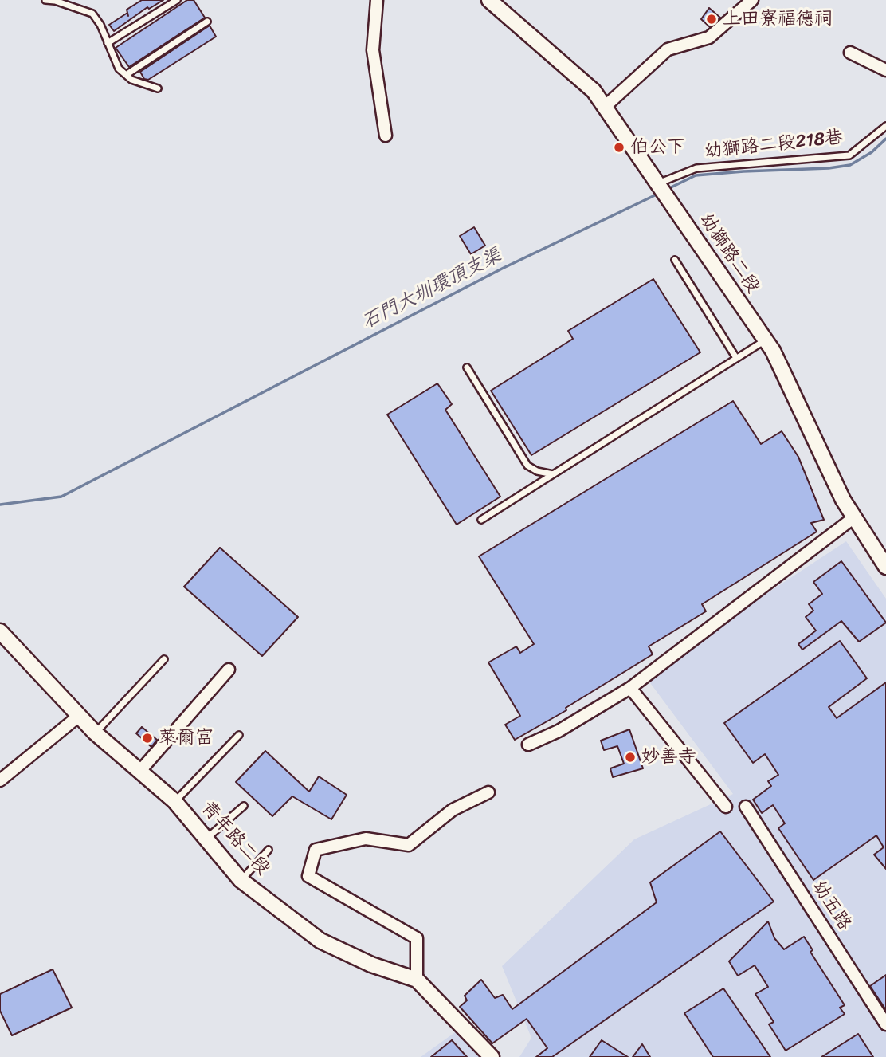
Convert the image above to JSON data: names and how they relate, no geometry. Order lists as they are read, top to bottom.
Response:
{
  "streets": {
    "street": ["幼獅路二段", "青年路二段", "幼五路"],
    "lane": ["幼獅路二段218巷"]
  },
  "crossings": [
    ["幼獅路二段218巷", "幼獅路二段"]
  ],
  "water": ["石門大圳環頂支渠"],
  "places": [
    "上田寮福德祠",
    "伯公下",
    "萊爾富",
    "妙善寺"
  ]
}
